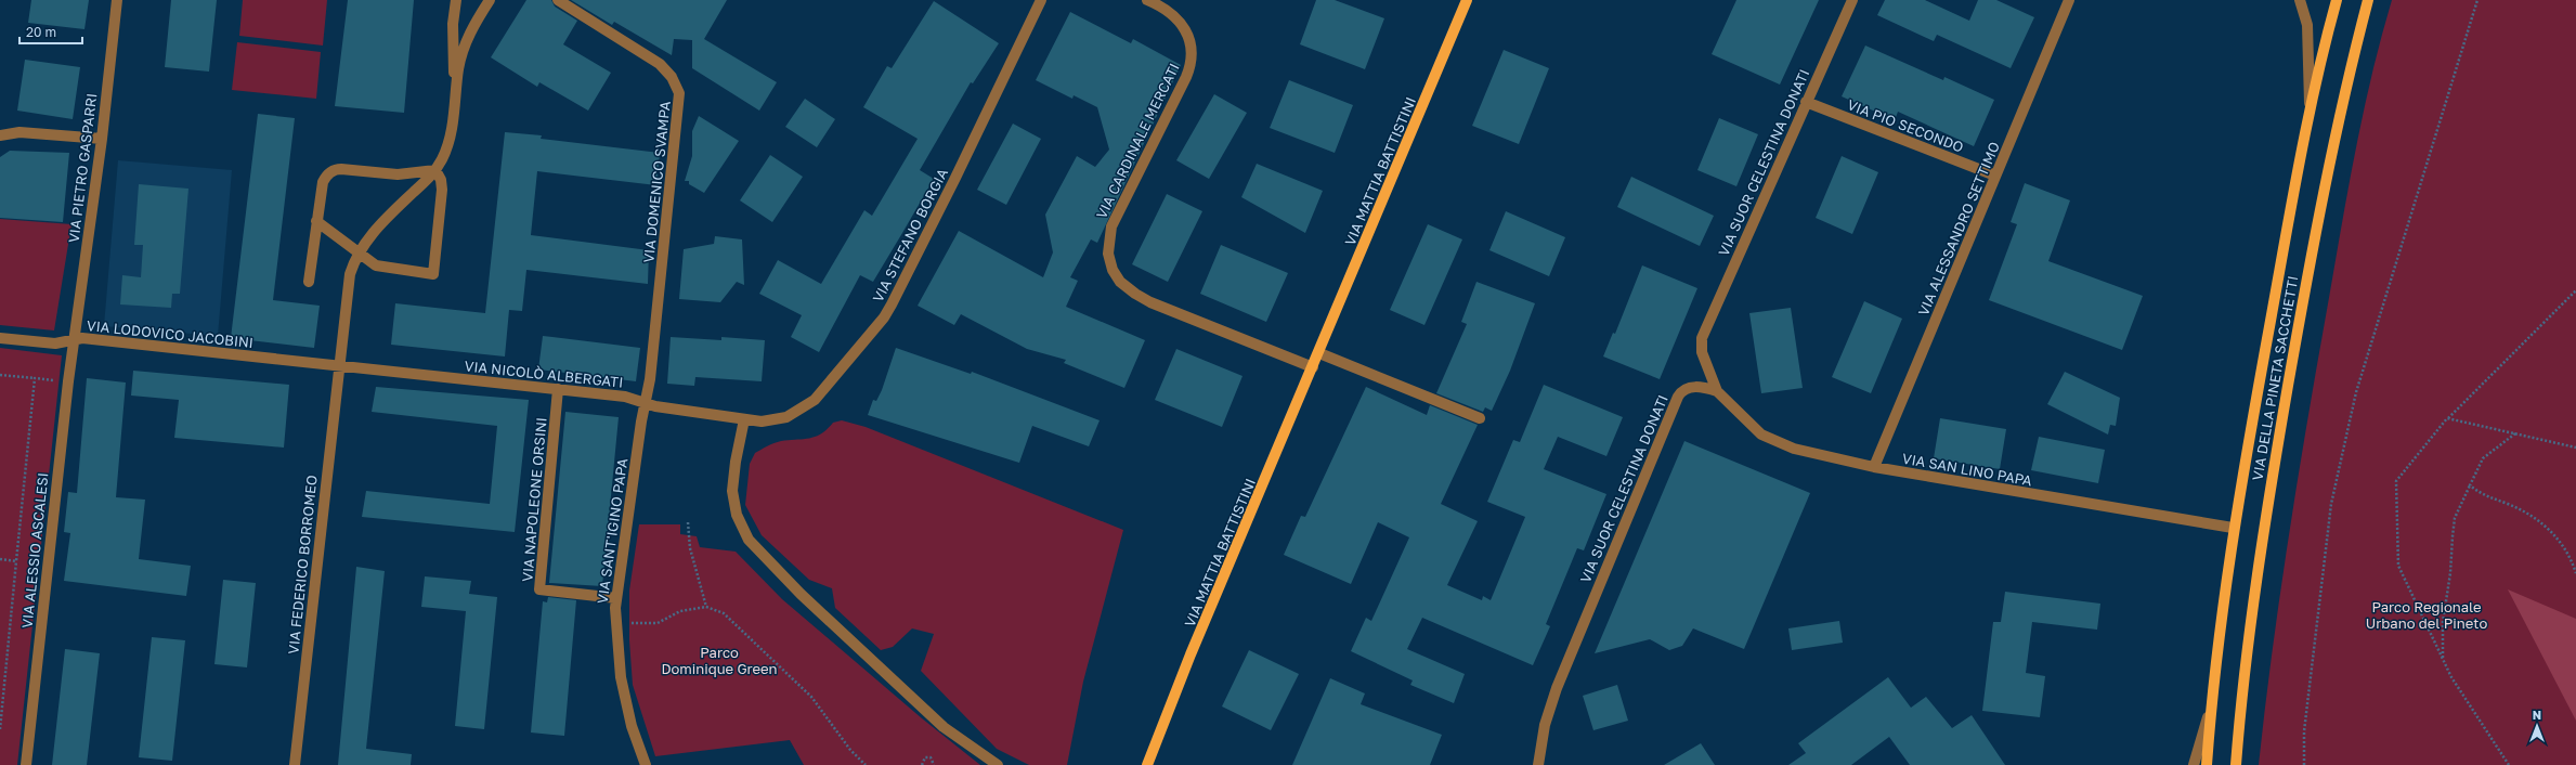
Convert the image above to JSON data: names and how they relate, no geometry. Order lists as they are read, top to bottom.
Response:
{
  "streets": {
    "main road": ["VIA MATTIA BATTISTINI", "VIA DELLA PINETA SACCHETTI"],
    "street": [
      "VIA PIO SECONDO",
      "VIA CARDINALE MERCATI",
      "VIA SUOR CELESTINA DONATI",
      "VIA PIETRO GASPARRI",
      "VIA DOMENICO SVAMPA",
      "VIA ALESSANDRO SETTIMO",
      "VIA STEFANO BORGIA",
      "VIA LODOVICO JACOBINI",
      "VIA NICOLÒ ALBERGATI",
      "VIA SAN LINO PAPA",
      "VIA NAPOLEONE ORSINI",
      "VIA SANT'IGINO PAPA",
      "VIA ALESSIO ASCALESI",
      "VIA FEDERICO BORROMEO"
    ]
  },
  "crossings": [
    ["VIA PIO SECONDO", "VIA SUOR CELESTINA DONATI"],
    ["VIA PIO SECONDO", "VIA ALESSANDRO SETTIMO"],
    ["VIA CARDINALE MERCATI", "VIA MATTIA BATTISTINI"],
    ["VIA SUOR CELESTINA DONATI", "VIA SAN LINO PAPA"],
    ["VIA PIETRO GASPARRI", "VIA LODOVICO JACOBINI"],
    ["VIA PIETRO GASPARRI", "VIA ALESSIO ASCALESI"],
    ["VIA DOMENICO SVAMPA", "VIA NICOLÒ ALBERGATI"],
    ["VIA DOMENICO SVAMPA", "VIA SANT'IGINO PAPA"],
    ["VIA ALESSANDRO SETTIMO", "VIA SAN LINO PAPA"],
    ["VIA STEFANO BORGIA", "VIA NICOLÒ ALBERGATI"],
    ["VIA LODOVICO JACOBINI", "VIA NICOLÒ ALBERGATI"],
    ["VIA LODOVICO JACOBINI", "VIA ALESSIO ASCALESI"],
    ["VIA LODOVICO JACOBINI", "VIA FEDERICO BORROMEO"],
    ["VIA NICOLÒ ALBERGATI", "VIA NAPOLEONE ORSINI"],
    ["VIA NICOLÒ ALBERGATI", "VIA SANT'IGINO PAPA"],
    ["VIA NICOLÒ ALBERGATI", "VIA FEDERICO BORROMEO"],
    ["VIA DELLA PINETA SACCHETTI", "VIA SAN LINO PAPA"],
    ["VIA NAPOLEONE ORSINI", "VIA SANT'IGINO PAPA"]
  ],
  "parks": ["Parco Regionale Urbano del Pineto", "Parco Dominique Green"],
  "scale_bar": "20 m",
  "north": "top"
}
